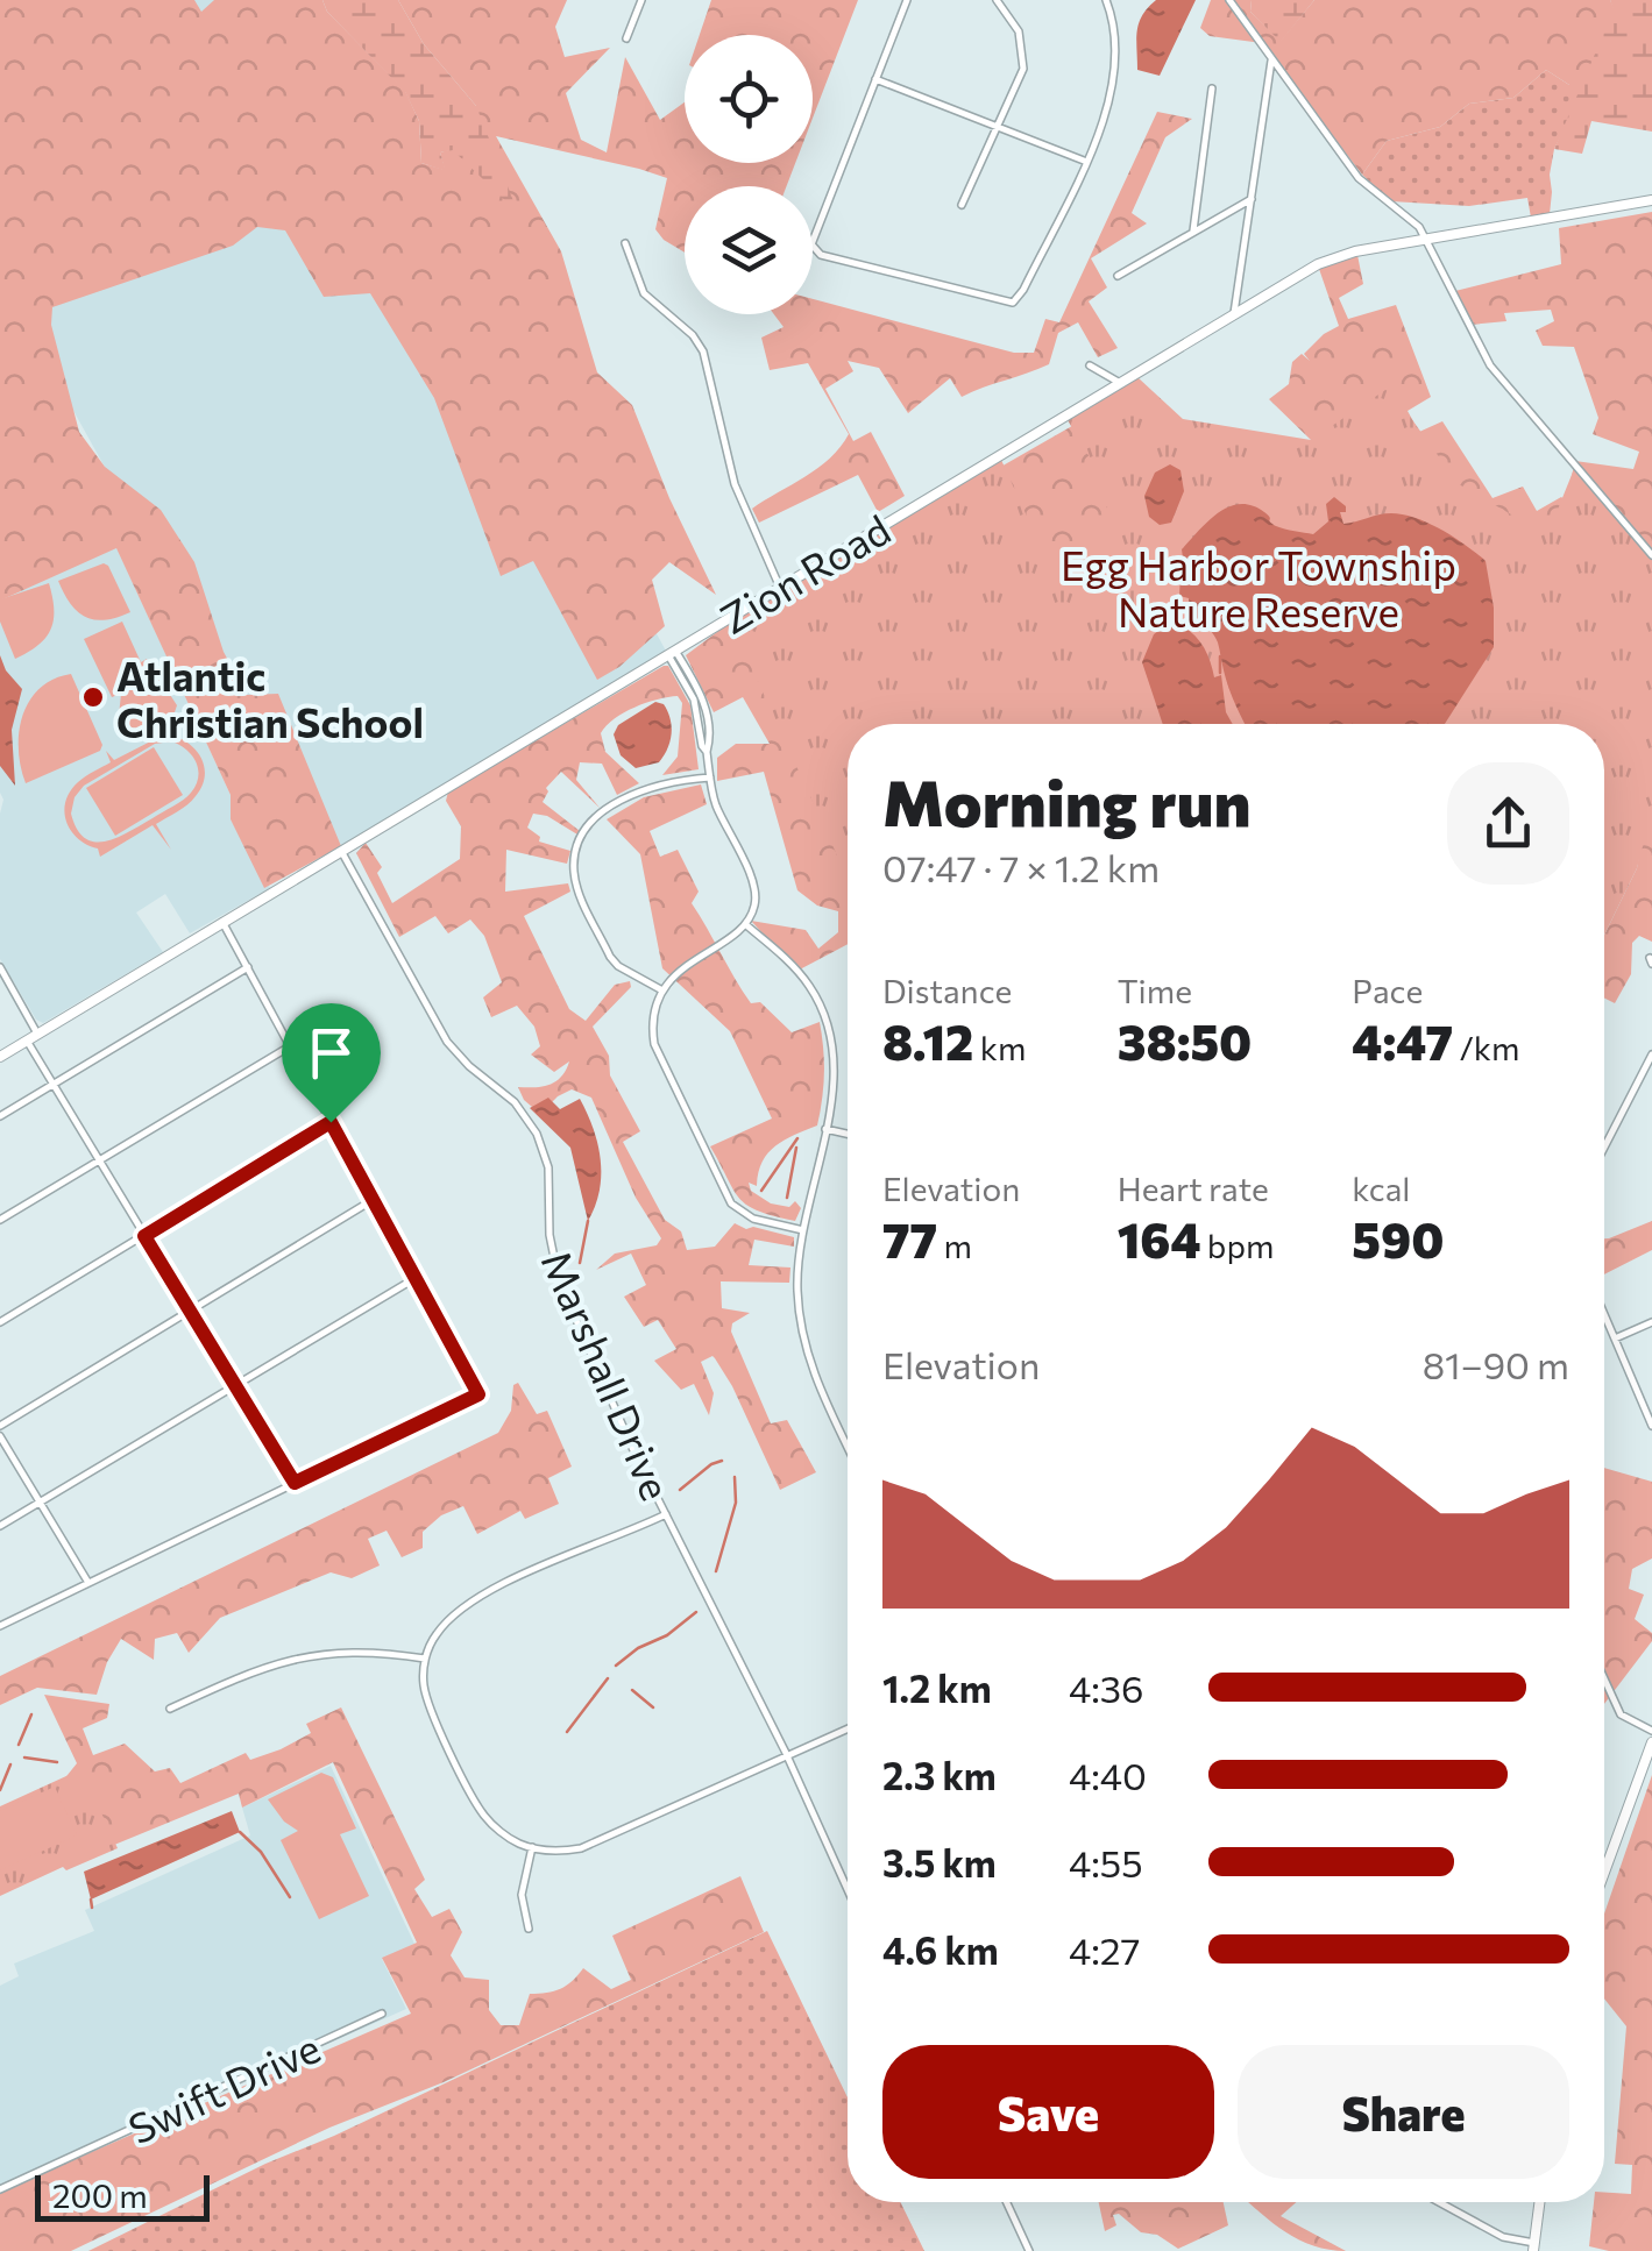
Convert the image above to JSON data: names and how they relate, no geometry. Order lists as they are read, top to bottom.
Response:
{
  "streets": {
    "street": ["Zion Road", "Marshall Drive", "Swift Drive"]
  },
  "crossings": [
    ["Zion Road", "Marshall Drive"]
  ],
  "parks": ["Egg Harbor Township Nature Reserve"],
  "places": ["Atlantic Christian School"],
  "scale_bar": "200 m",
  "page": {
    "heading": ["Morning run", "07:47 · 7 × 1.2 km"],
    "stats": [
      ["Distance", "8.12 km"],
      ["Time", "38:50"],
      ["Pace", "4:47 /km"],
      ["Elevation", "77 m"],
      ["Heart rate", "164 bpm"],
      ["kcal", "590"]
    ],
    "chart": ["Elevation", "81–90 m"],
    "list": [
      {
        "name": "1.2 km",
        "note": "4:36"
      },
      {
        "name": "2.3 km",
        "note": "4:40"
      },
      {
        "name": "3.5 km",
        "note": "4:55"
      },
      {
        "name": "4.6 km",
        "note": "4:27"
      }
    ],
    "buttons": ["Save", "Share"],
    "scale": "200 m"
  }
}
